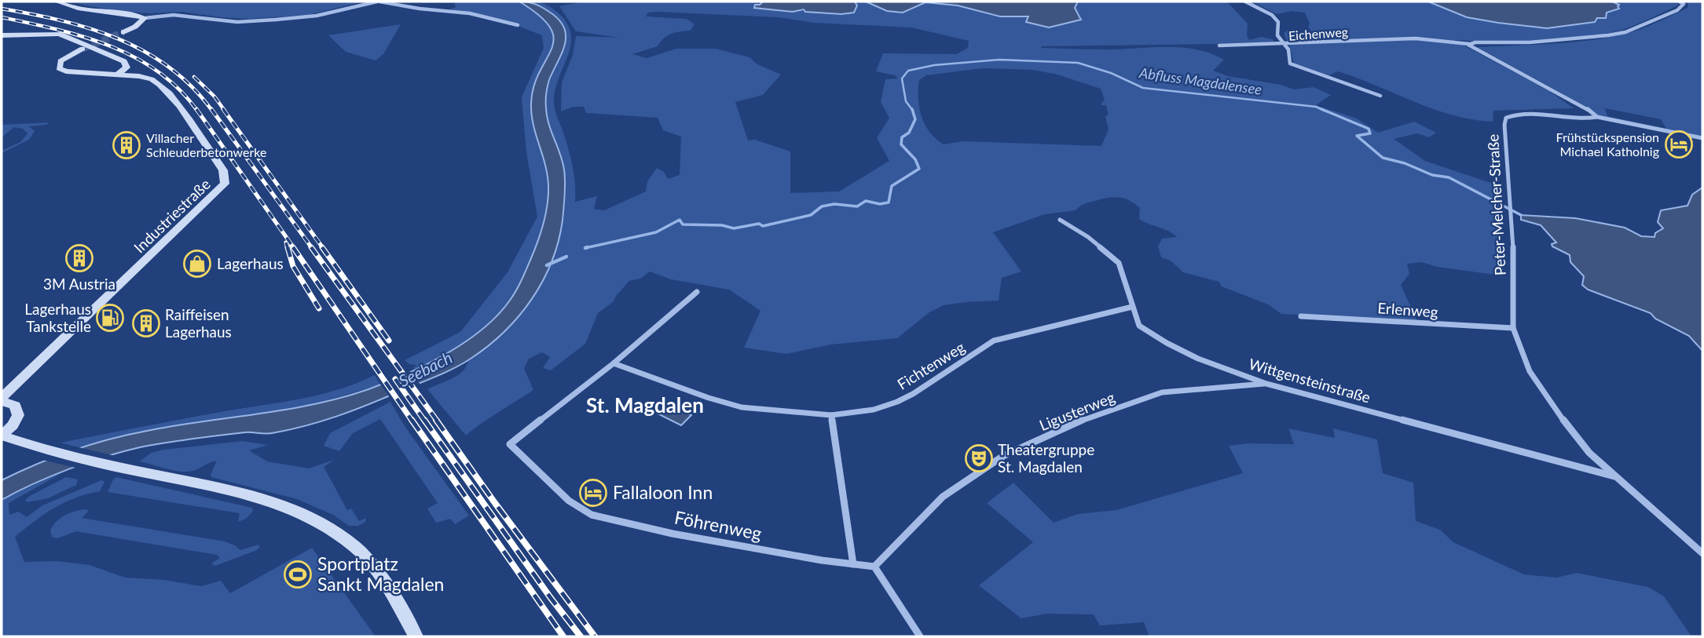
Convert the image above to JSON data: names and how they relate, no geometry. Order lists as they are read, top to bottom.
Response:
{
  "streets": {
    "street": [
      "Eichenweg",
      "Peter-Melcher-Straße",
      "Industriestraße",
      "Erlenweg",
      "Fichtenweg",
      "Wittgensteinstraße",
      "Ligusterweg",
      "Föhrenweg"
    ]
  },
  "crossings": [
    ["Peter-Melcher-Straße", "Erlenweg"],
    ["Peter-Melcher-Straße", "Wittgensteinstraße"],
    ["Fichtenweg", "Wittgensteinstraße"],
    ["Fichtenweg", "Föhrenweg"],
    ["Wittgensteinstraße", "Ligusterweg"],
    ["Ligusterweg", "Föhrenweg"]
  ],
  "districts": ["St. Magdalen"],
  "water": ["Abfluss Magdalensee", "Seebach"],
  "places": {
    "hotel": ["Frühstückspension Michael Katholnig", "Fallaloon Inn"],
    "building": ["Villacher Schleuderbetonwerke", "3M Austria", "Raiffeisen Lagerhaus"],
    "shop": ["Lagerhaus"],
    "fuel station": ["Lagerhaus Tankstelle"],
    "theatre": ["Theatergruppe St. Magdalen"],
    "sports": ["Sportplatz Sankt Magdalen"]
  }
}
